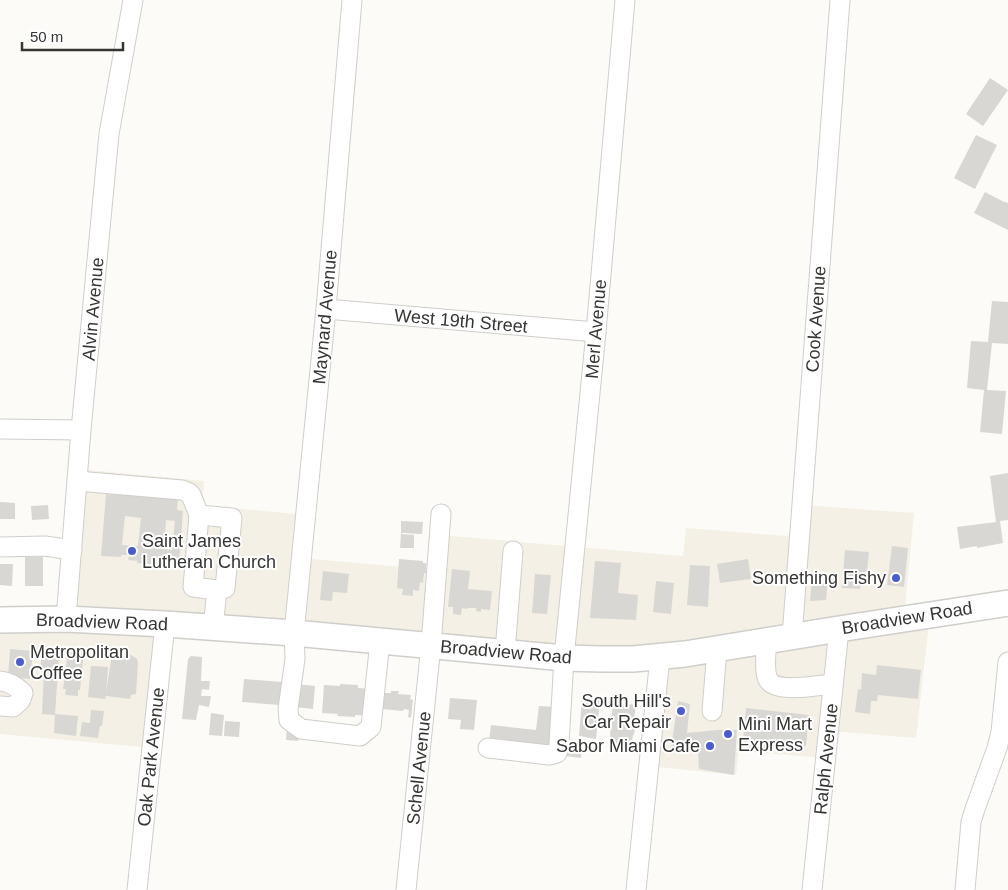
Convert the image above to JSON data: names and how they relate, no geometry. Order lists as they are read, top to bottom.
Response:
{
  "streets": {
    "main road": ["Broadview Road"],
    "street": [
      "Alvin Avenue",
      "Maynard Avenue",
      "Cook Avenue",
      "West 19th Street",
      "Merl Avenue",
      "Oak Park Avenue",
      "Ralph Avenue",
      "Schell Avenue"
    ]
  },
  "crossings": [
    ["Alvin Avenue", "Broadview Road"],
    ["Maynard Avenue", "West 19th Street"],
    ["Maynard Avenue", "Broadview Road"],
    ["Cook Avenue", "Broadview Road"],
    ["West 19th Street", "Merl Avenue"],
    ["Merl Avenue", "Broadview Road"],
    ["Broadview Road", "Oak Park Avenue"],
    ["Broadview Road", "Ralph Avenue"],
    ["Broadview Road", "Schell Avenue"]
  ],
  "places": [
    "Saint James Lutheran Church",
    "Something Fishy",
    "Metropolitan Coffee",
    "South Hill's Car Repair",
    "Mini Mart Express",
    "Sabor Miami Cafe"
  ],
  "scale_bar": "50 m"
}
